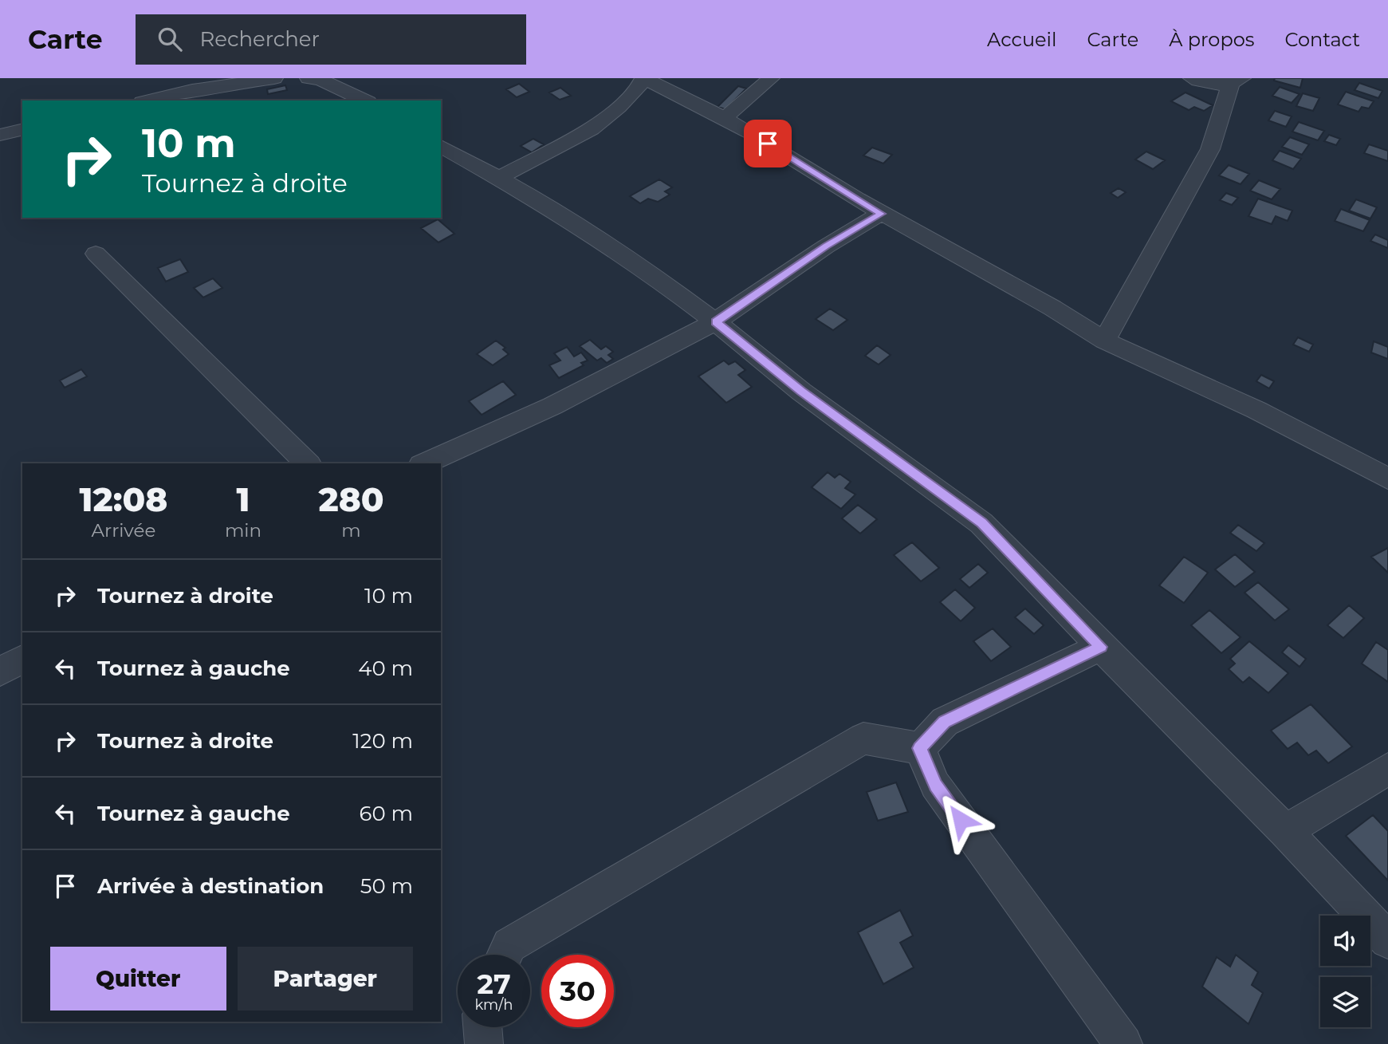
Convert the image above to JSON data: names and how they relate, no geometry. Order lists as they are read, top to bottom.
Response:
{
  "page": {
    "header": "Carte",
    "search": "Rechercher",
    "nav": [
      "Accueil",
      "Carte",
      "À propos",
      "Contact"
    ],
    "turn": ["10 m", "Tournez à droite"],
    "eta": [
      "12:08",
      "Arrivée",
      "1",
      "min",
      "280",
      "m"
    ],
    "list": [
      {
        "name": "Tournez à droite",
        "value": "10 m"
      },
      {
        "name": "Tournez à gauche",
        "value": "40 m"
      },
      {
        "name": "Tournez à droite",
        "value": "120 m"
      },
      {
        "name": "Tournez à gauche",
        "value": "60 m"
      },
      {
        "name": "Arrivée à destination",
        "value": "50 m"
      }
    ],
    "buttons": ["Quitter", "Partager"],
    "speed": "27 km/h",
    "limit": "30"
  }
}
